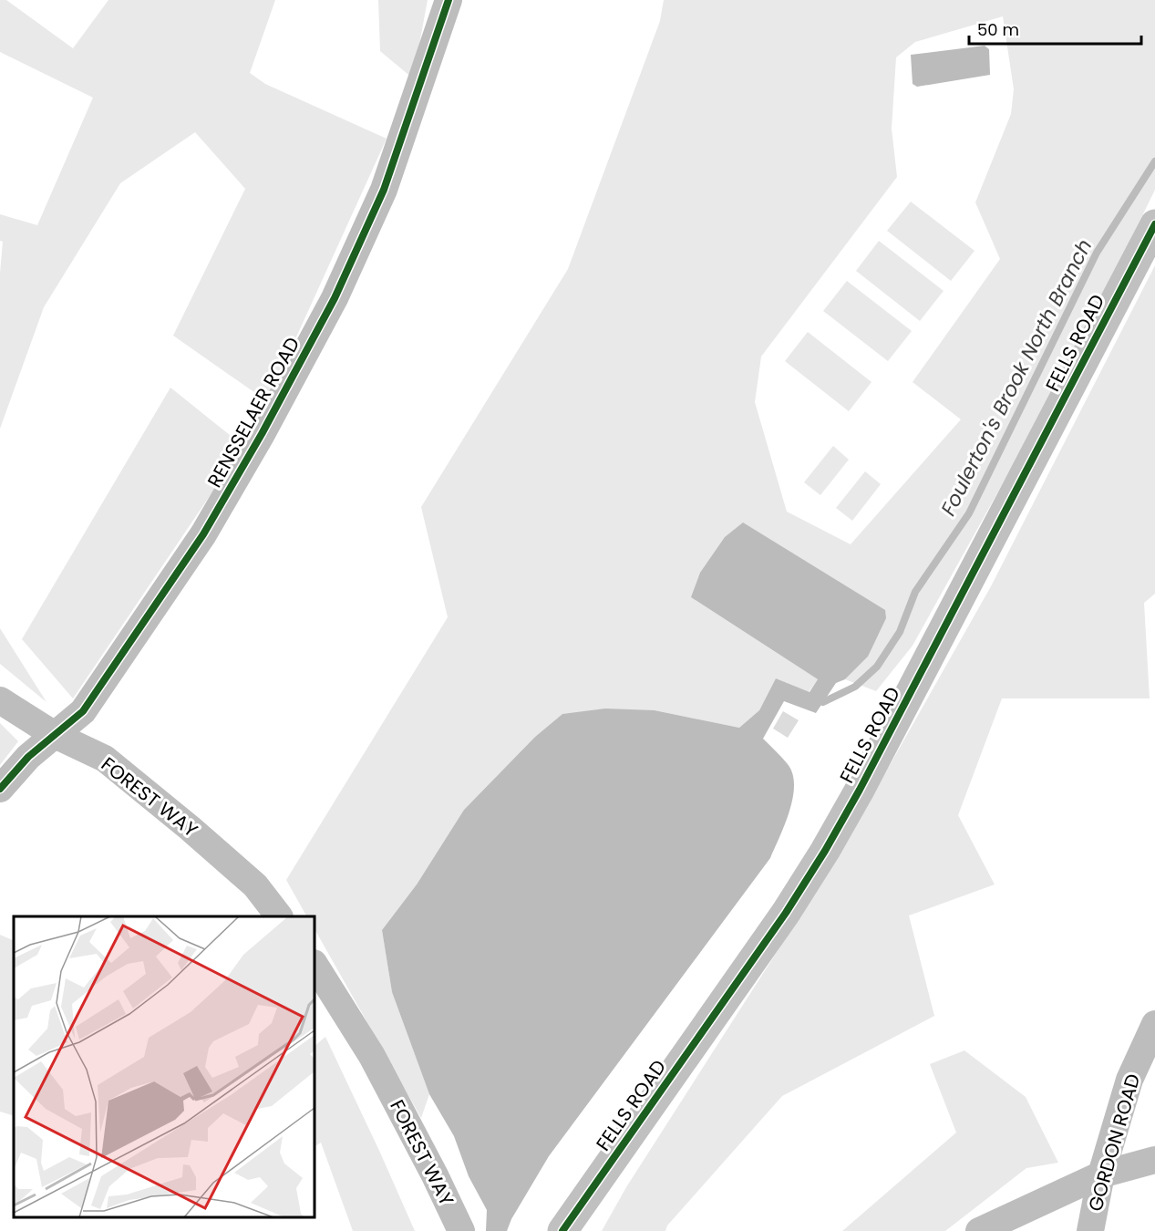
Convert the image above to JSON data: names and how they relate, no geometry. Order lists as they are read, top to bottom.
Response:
{
  "streets": {
    "street": [
      "FELLS ROAD",
      "RENSSELAER ROAD",
      "FOREST WAY",
      "GORDON ROAD"
    ]
  },
  "crossings": [
    ["RENSSELAER ROAD", "FOREST WAY"]
  ],
  "water": ["Foulerton's Brook North Branch"],
  "scale_bar": "50 m"
}
